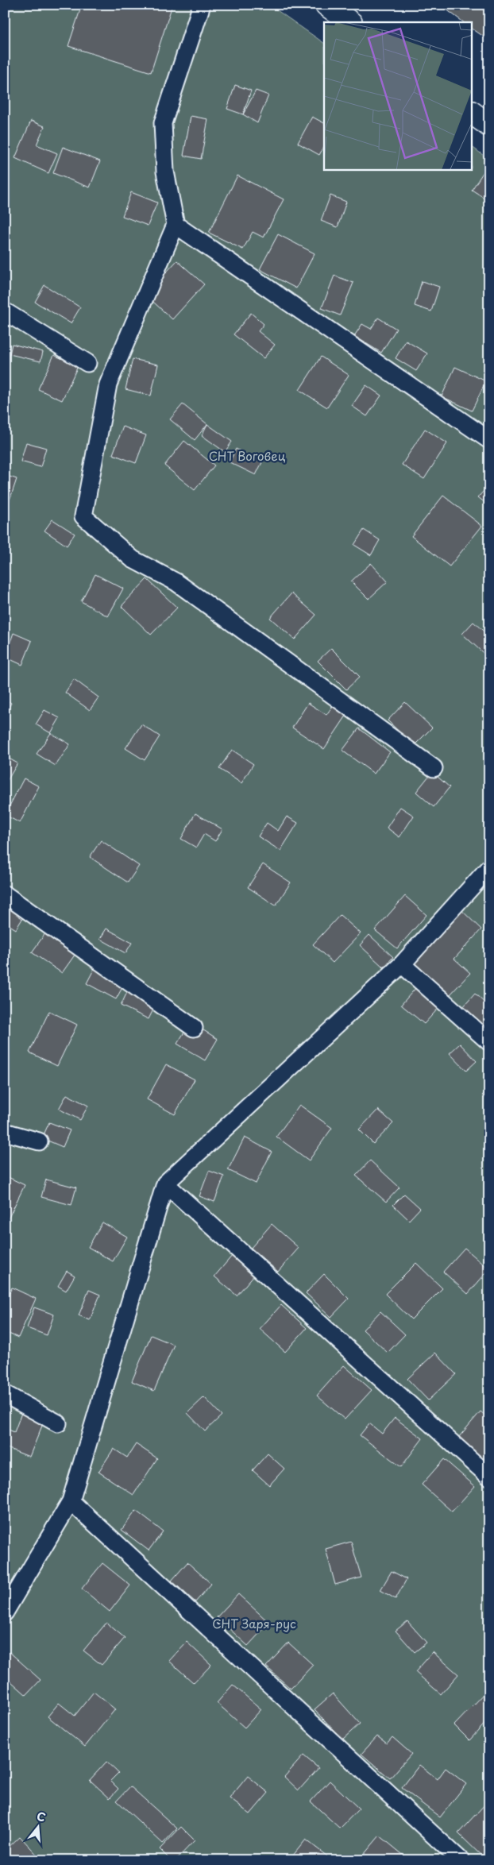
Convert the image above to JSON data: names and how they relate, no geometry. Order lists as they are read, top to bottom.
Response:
{
  "parks": ["СНТ Воговец", "СНТ Заря-рус"],
  "north": "top"
}
